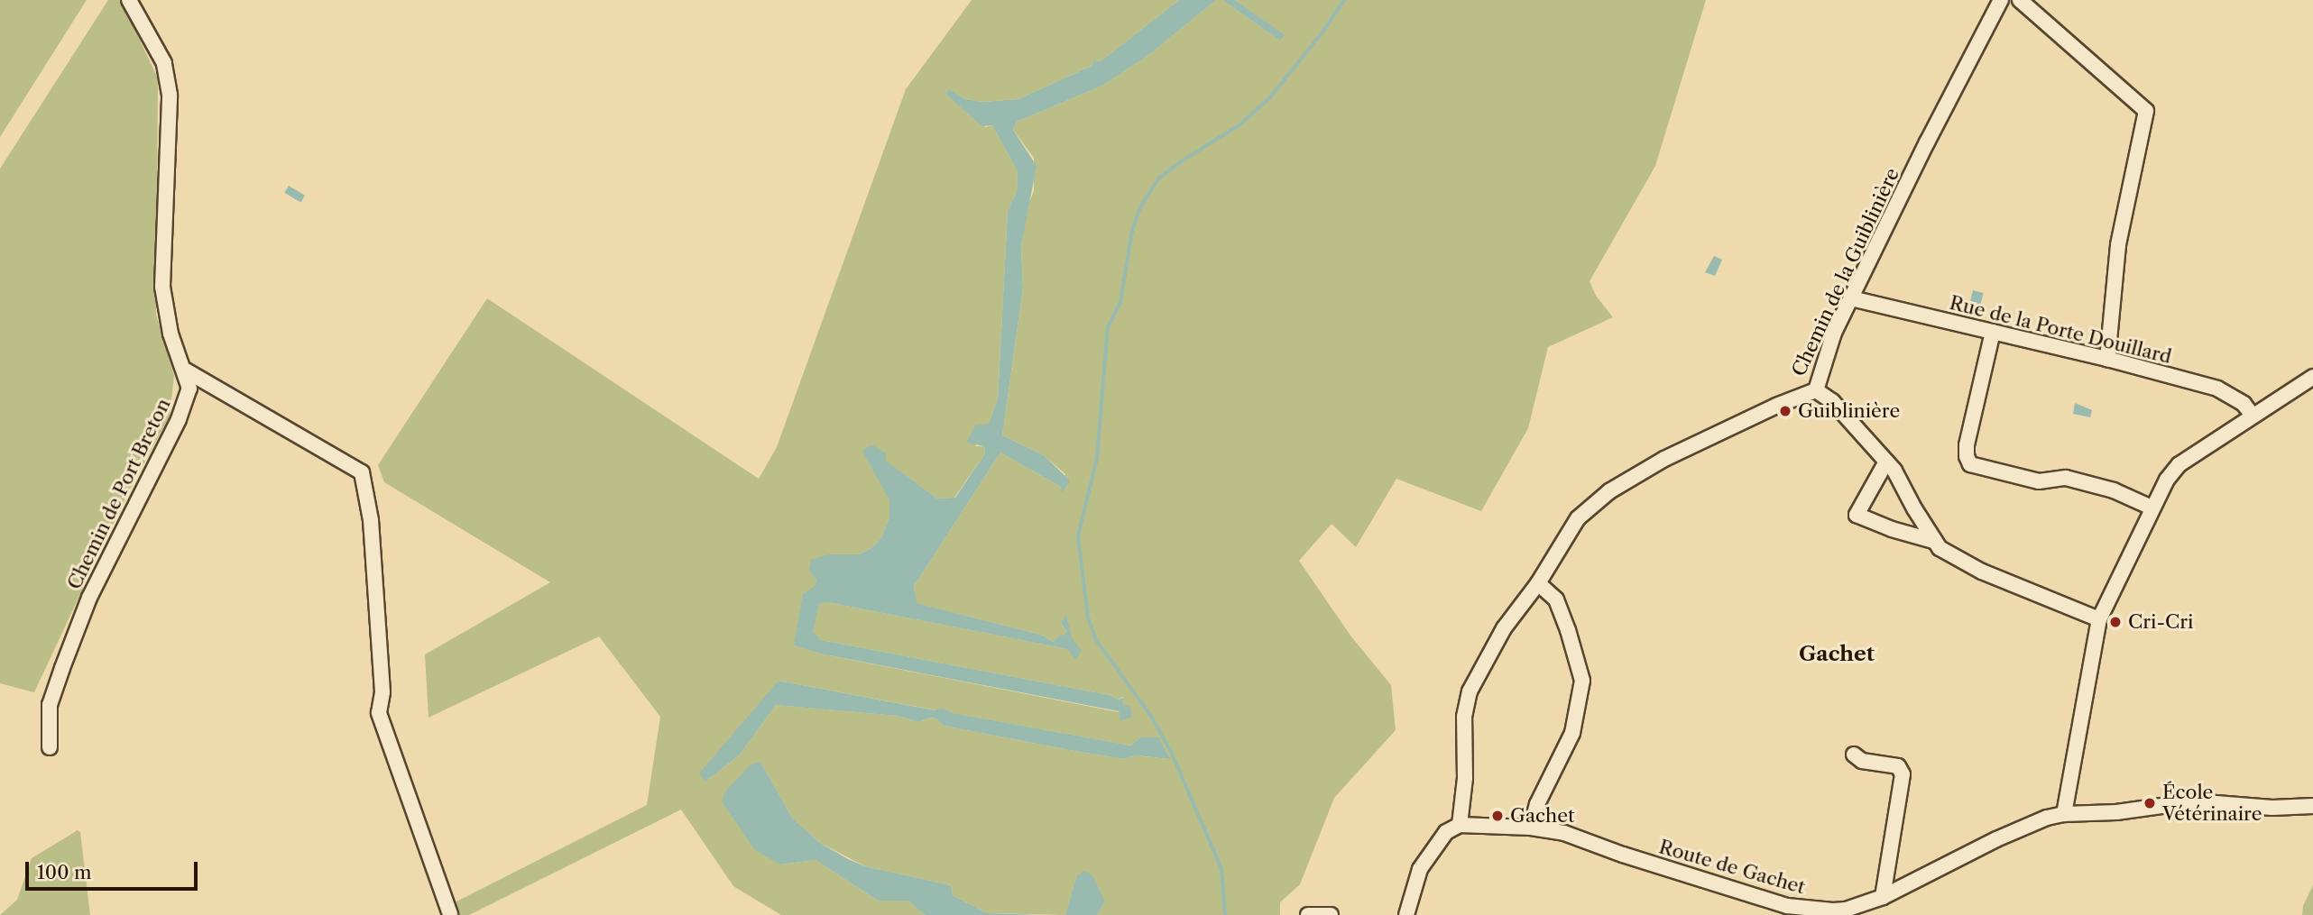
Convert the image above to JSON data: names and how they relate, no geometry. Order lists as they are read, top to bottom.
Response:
{
  "streets": {
    "street": [
      "Chemin de la Guiblinière",
      "Rue de la Porte Douillard",
      "Chemin de Port Breton",
      "Route de Gachet"
    ]
  },
  "crossings": [
    ["Chemin de la Guiblinière", "Rue de la Porte Douillard"],
    ["Chemin de la Guiblinière", "Route de Gachet"]
  ],
  "districts": ["Gachet"],
  "places": [
    "Guiblinière",
    "Cri-Cri",
    "École Vétérinaire",
    "Gachet"
  ],
  "scale_bar": "100 m"
}
